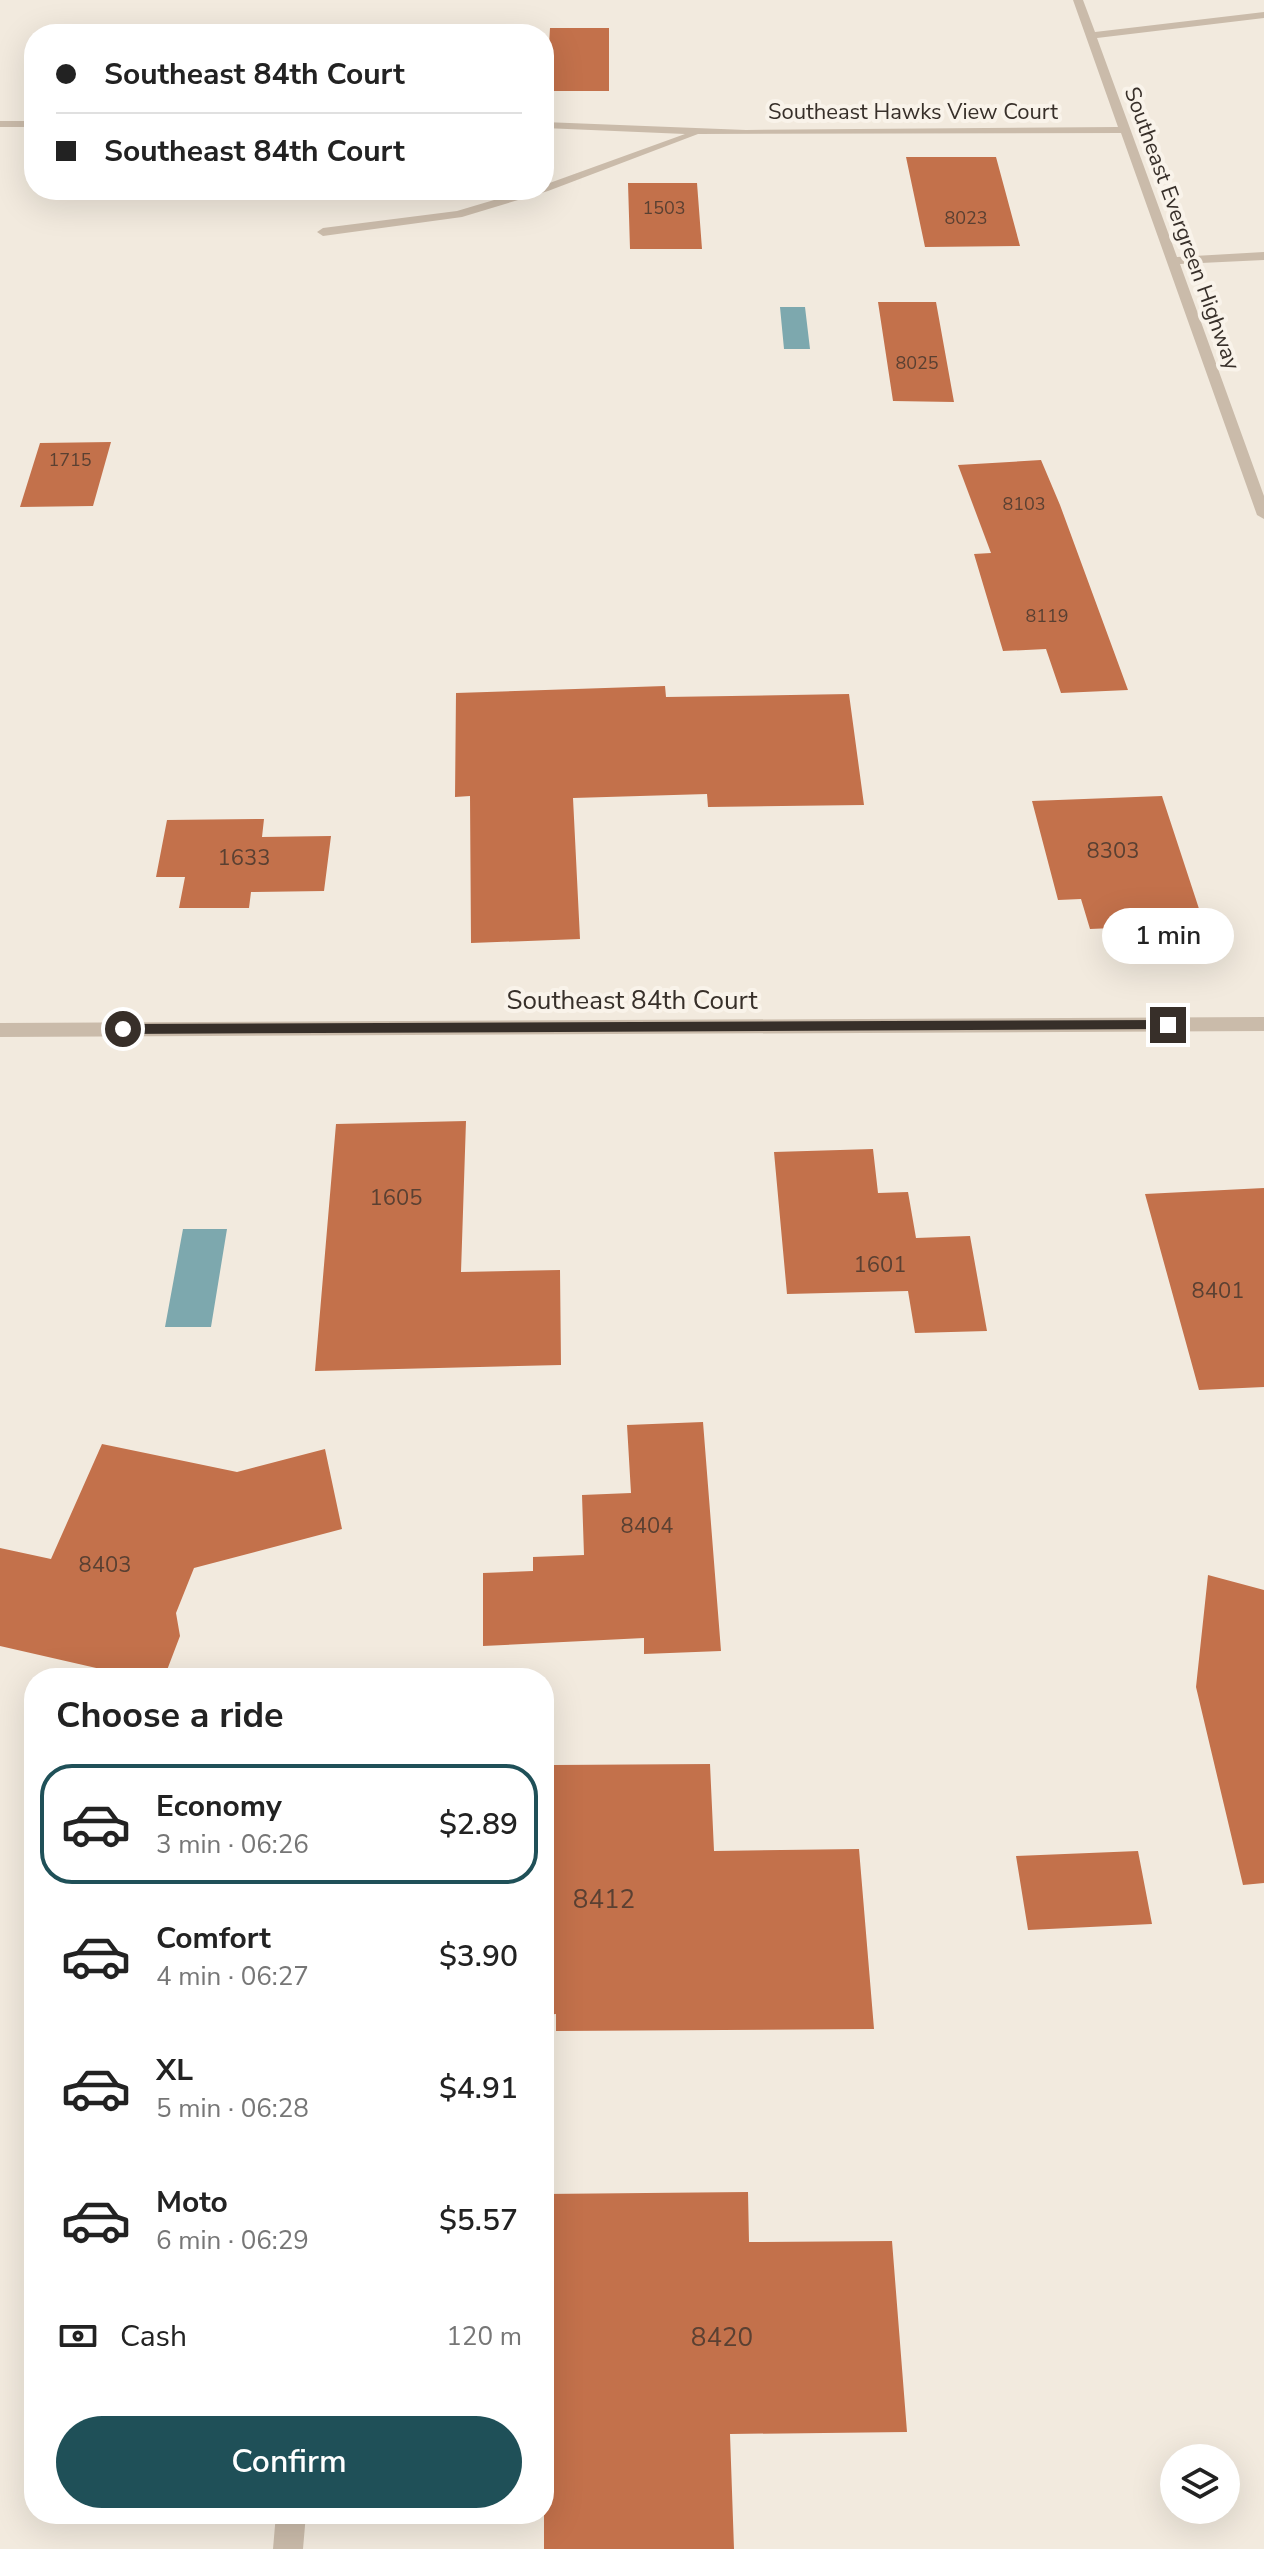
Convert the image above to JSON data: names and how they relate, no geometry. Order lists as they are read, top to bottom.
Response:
{
  "streets": {
    "street": ["Southeast Hawks View Court", "Southeast Evergreen Highway", "Southeast 84th Court"]
  },
  "crossings": [
    ["Southeast Hawks View Court", "Southeast Evergreen Highway"]
  ],
  "house_numbers": [
    "1503",
    "8023",
    "8025",
    "1715",
    "8103",
    "8119",
    "8303",
    "1633",
    "1605",
    "1601",
    "8401",
    "8404",
    "8403",
    "8412",
    "8420"
  ],
  "page": {
    "banner": ["Southeast 84th Court", "Southeast 84th Court"],
    "bubble": "1 min",
    "heading": "Choose a ride",
    "list": [
      {
        "name": "Economy",
        "note": "3 min · 06:26",
        "value": "$2.89"
      },
      {
        "name": "Comfort",
        "note": "4 min · 06:27",
        "value": "$3.90"
      },
      {
        "name": "XL",
        "note": "5 min · 06:28",
        "value": "$4.91"
      },
      {
        "name": "Moto",
        "note": "6 min · 06:29",
        "value": "$5.57"
      }
    ],
    "pay": ["Cash", "120 m"],
    "buttons": "Confirm"
  }
}
